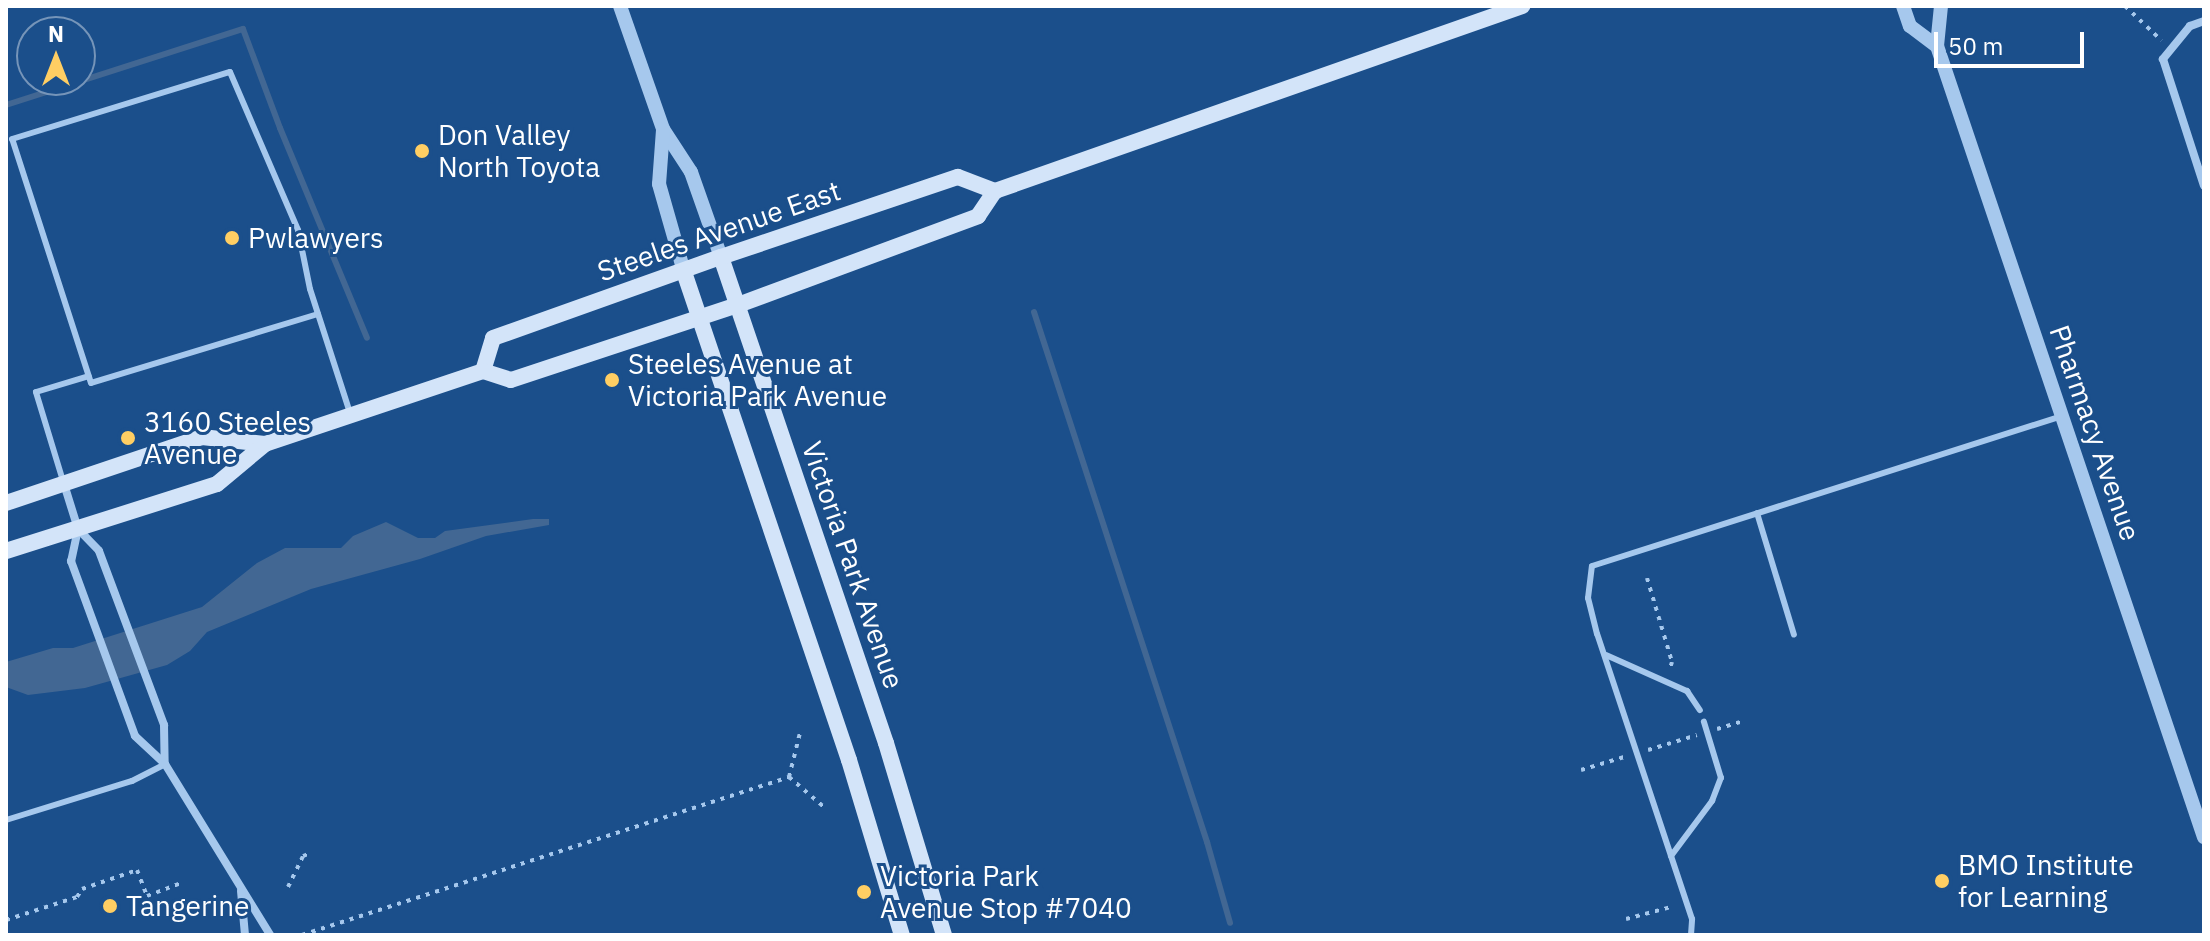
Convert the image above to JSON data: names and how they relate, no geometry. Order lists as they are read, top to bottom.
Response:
{
  "streets": {
    "main road": ["Steeles Avenue East", "Victoria Park Avenue"],
    "street": ["Pharmacy Avenue"]
  },
  "crossings": [
    ["Steeles Avenue East", "Victoria Park Avenue"]
  ],
  "places": [
    "Don Valley North Toyota",
    "Pwlawyers",
    "Steeles Avenue at Victoria Park Avenue",
    "3160 Steeles Avenue",
    "BMO Institute for Learning",
    "Victoria Park Avenue Stop #7040",
    "Tangerine"
  ],
  "scale_bar": "50 m",
  "north": "top"
}
